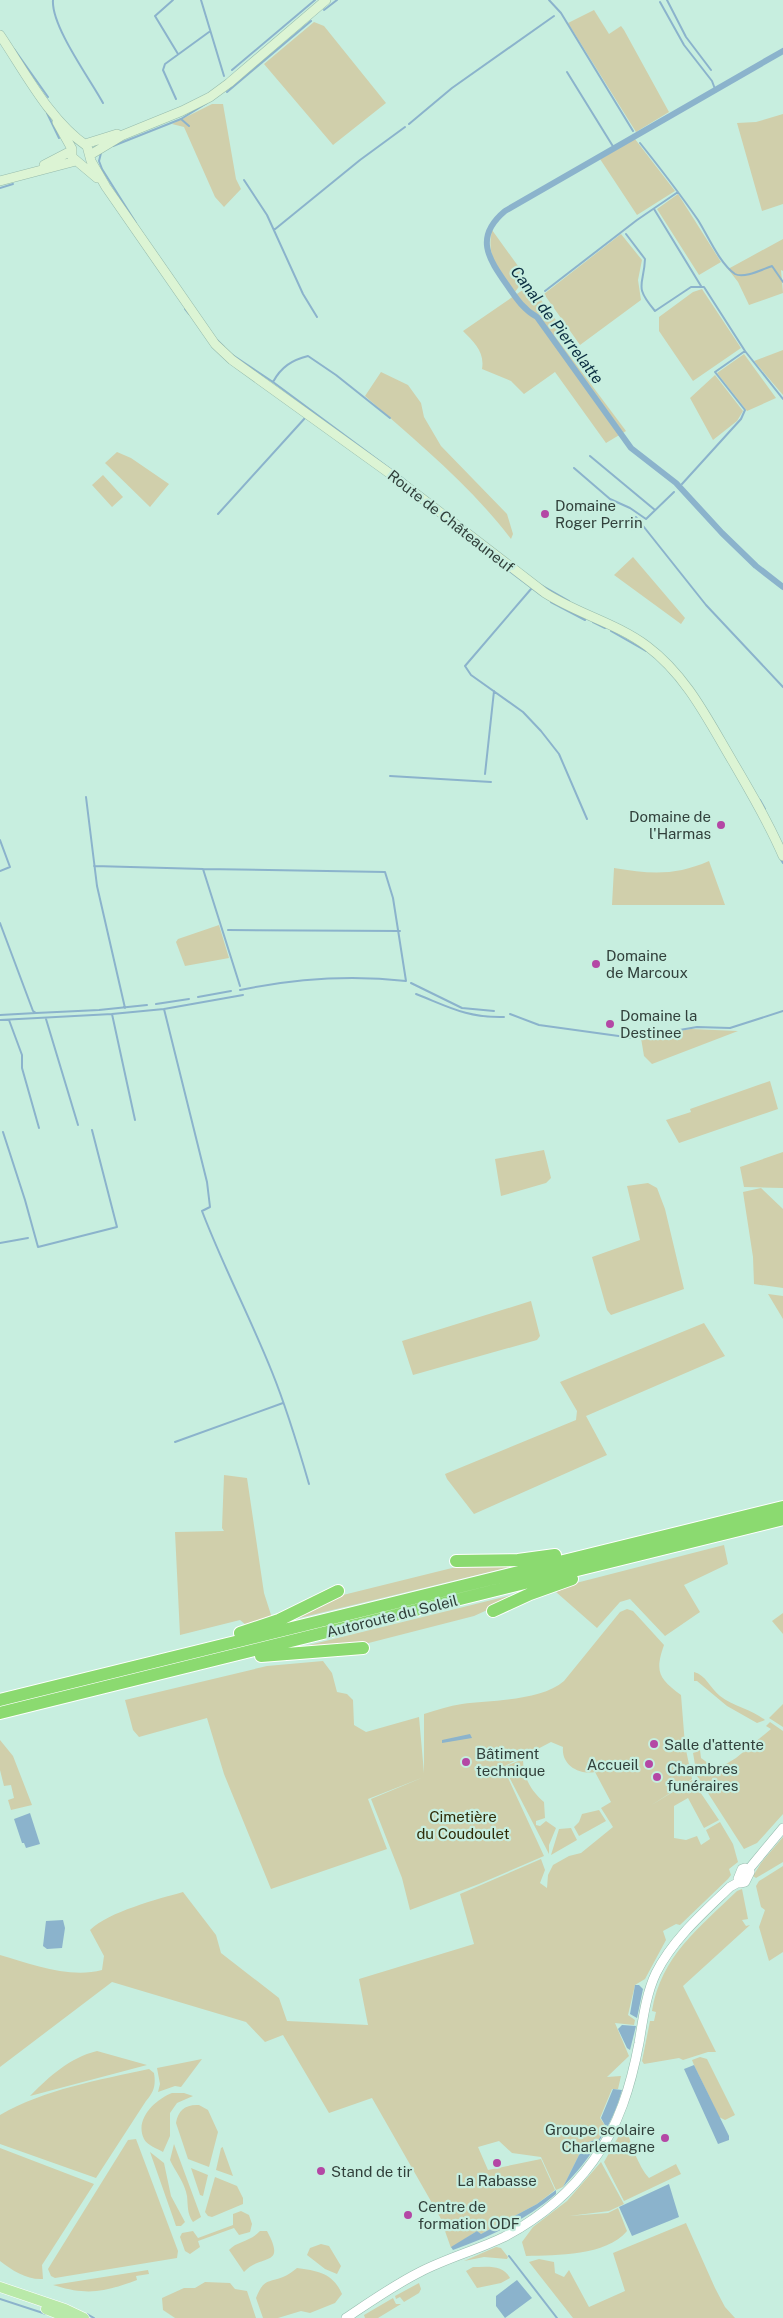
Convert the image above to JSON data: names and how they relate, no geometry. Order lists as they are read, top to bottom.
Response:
{
  "streets": {
    "highway": ["Autoroute du Soleil"],
    "main road": ["Route de Châteauneuf"]
  },
  "water": ["Canal de Pierrelatte"],
  "parks": ["Cimetière du Coudoulet"],
  "places": [
    "Domaine Roger Perrin",
    "Domaine de l'Harmas",
    "Domaine de Marcoux",
    "Domaine la Destinee",
    "Salle d'attente",
    "Bâtiment technique",
    "Accueil",
    "Chambres funéraires",
    "Groupe scolaire Charlemagne",
    "La Rabasse",
    "Stand de tir",
    "Centre de formation ODF"
  ]
}
